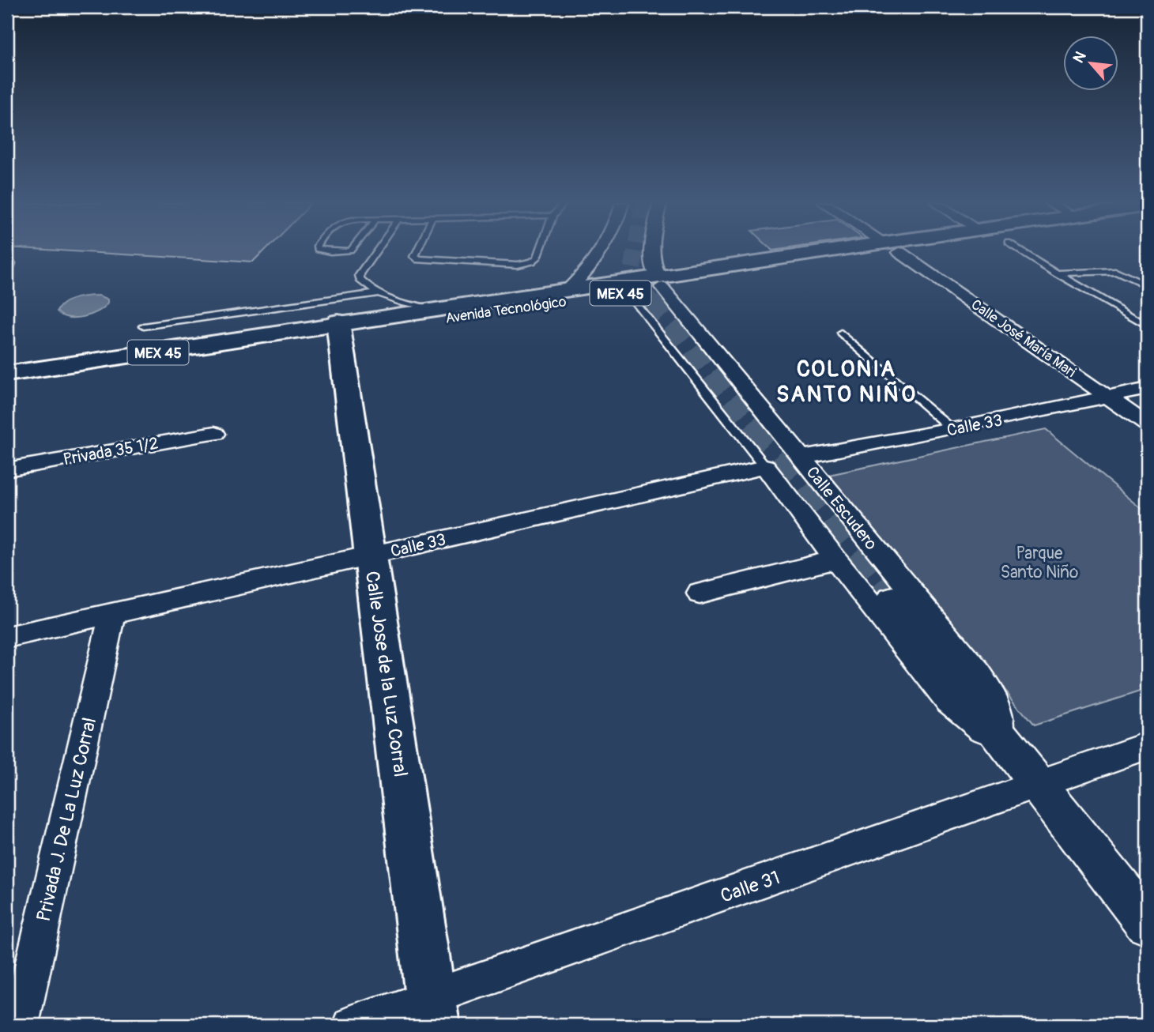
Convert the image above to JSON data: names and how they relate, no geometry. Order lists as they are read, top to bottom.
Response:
{
  "streets": {
    "main road": ["MEX 45", "Avenida Tecnológico", "Calle Jose de la Luz Corral"],
    "street": [
      "Calle José María Mari",
      "Calle 33",
      "Privada 35 1/2",
      "Calle Escudero",
      "Privada J. De La Luz Corral",
      "Calle 31"
    ]
  },
  "crossings": [
    ["Avenida Tecnológico", "Calle Escudero"],
    ["Avenida Tecnológico", "Calle Jose de la Luz Corral"],
    ["Calle José María Mari", "Calle 33"],
    ["Calle 33", "Calle Escudero"],
    ["Calle 33", "Calle Jose de la Luz Corral"],
    ["Calle 33", "Privada J. De La Luz Corral"],
    ["Calle Jose de la Luz Corral", "Calle 31"]
  ],
  "districts": ["COLONIA SANTO NIÑO"],
  "parks": ["Parque Santo Niño"],
  "north": "top left"
}
